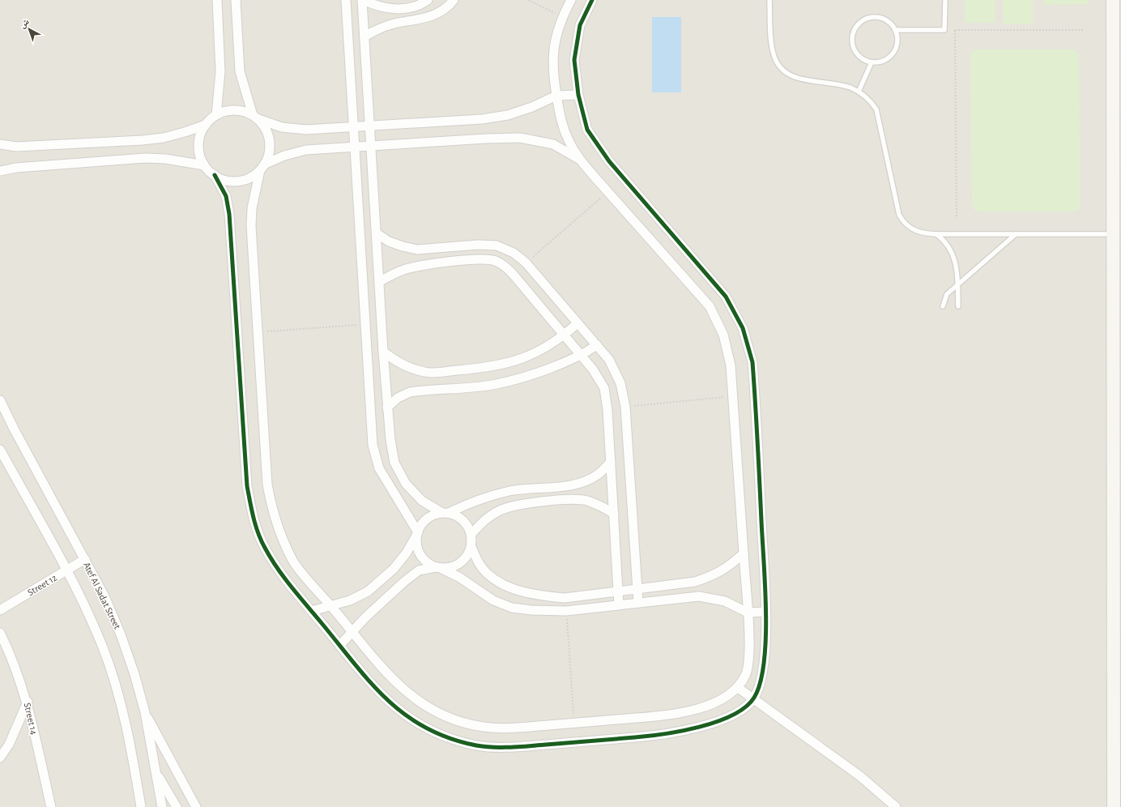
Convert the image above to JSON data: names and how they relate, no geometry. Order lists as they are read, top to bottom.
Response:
{
  "streets": {
    "street": ["Street 12", "Atef Al Sadat Street", "Street 14"]
  },
  "crossings": [
    ["Street 12", "Atef Al Sadat Street"]
  ],
  "north": "top left"
}
